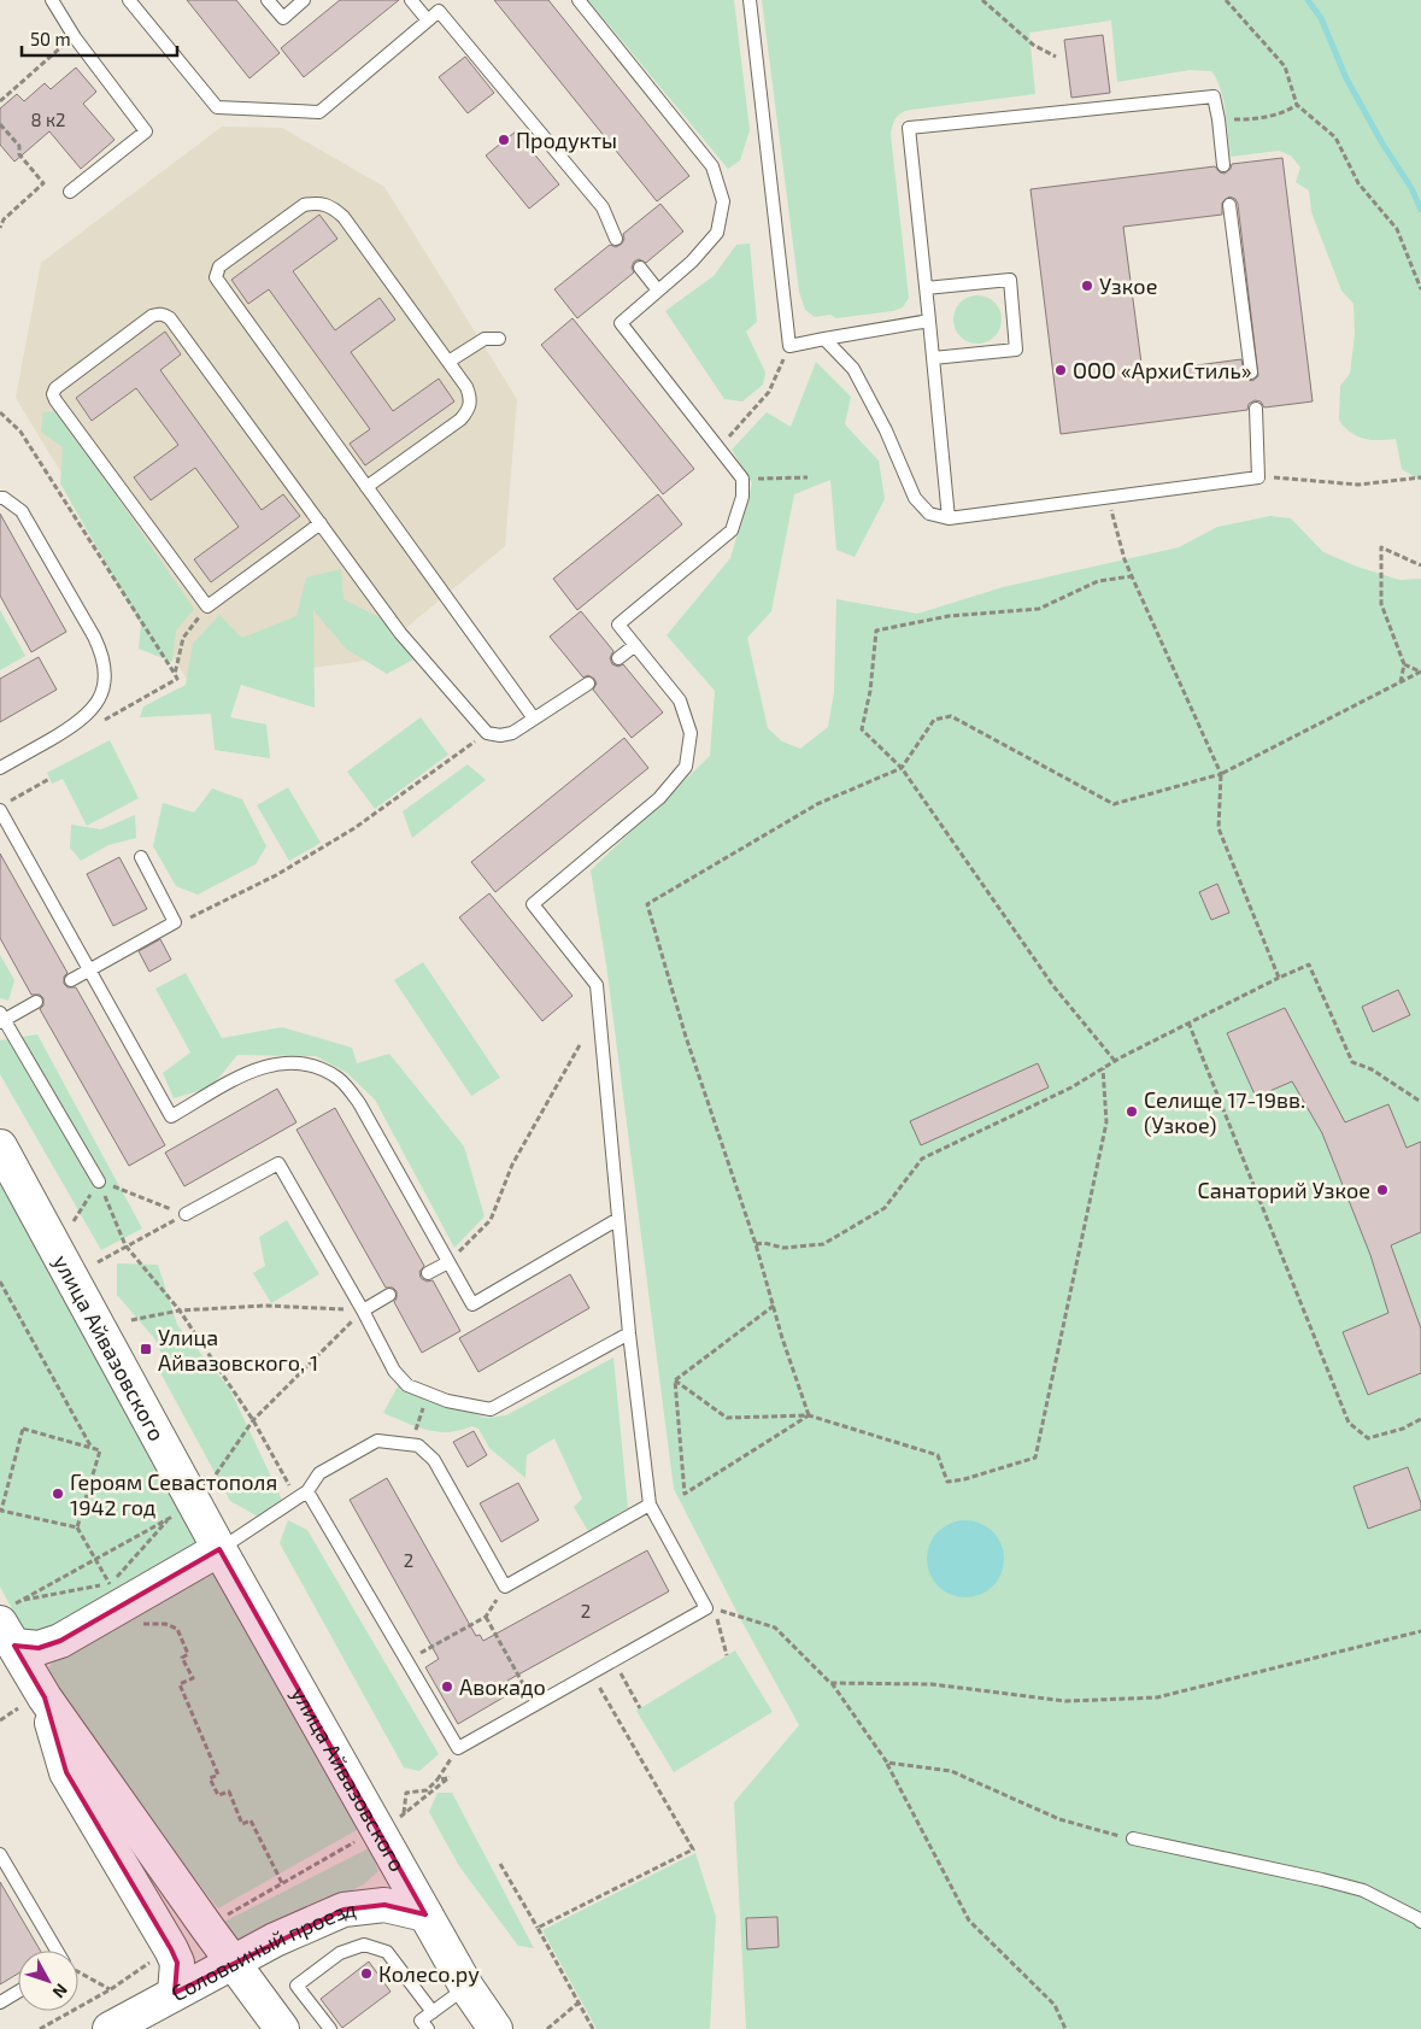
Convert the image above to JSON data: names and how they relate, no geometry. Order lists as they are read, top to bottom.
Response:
{
  "streets": {
    "main road": ["улица Айвазовского", "Соловьиный проезд"]
  },
  "crossings": [
    ["улица Айвазовского", "Соловьиный проезд"]
  ],
  "places": {
    "other": [
      "Продукты",
      "Узкое",
      "ООО «АрхиСтиль»",
      "Селище 17-19вв. (Узкое)",
      "Санаторий Узкое",
      "Героям Севастополя 1942 год",
      "Авокадо",
      "Колесо.ру"
    ],
    "transit": ["Улица Айвазовского, 1"]
  },
  "house_numbers": ["8 к2", "2", "2"],
  "scale_bar": "50 m",
  "north": "bottom right"
}
